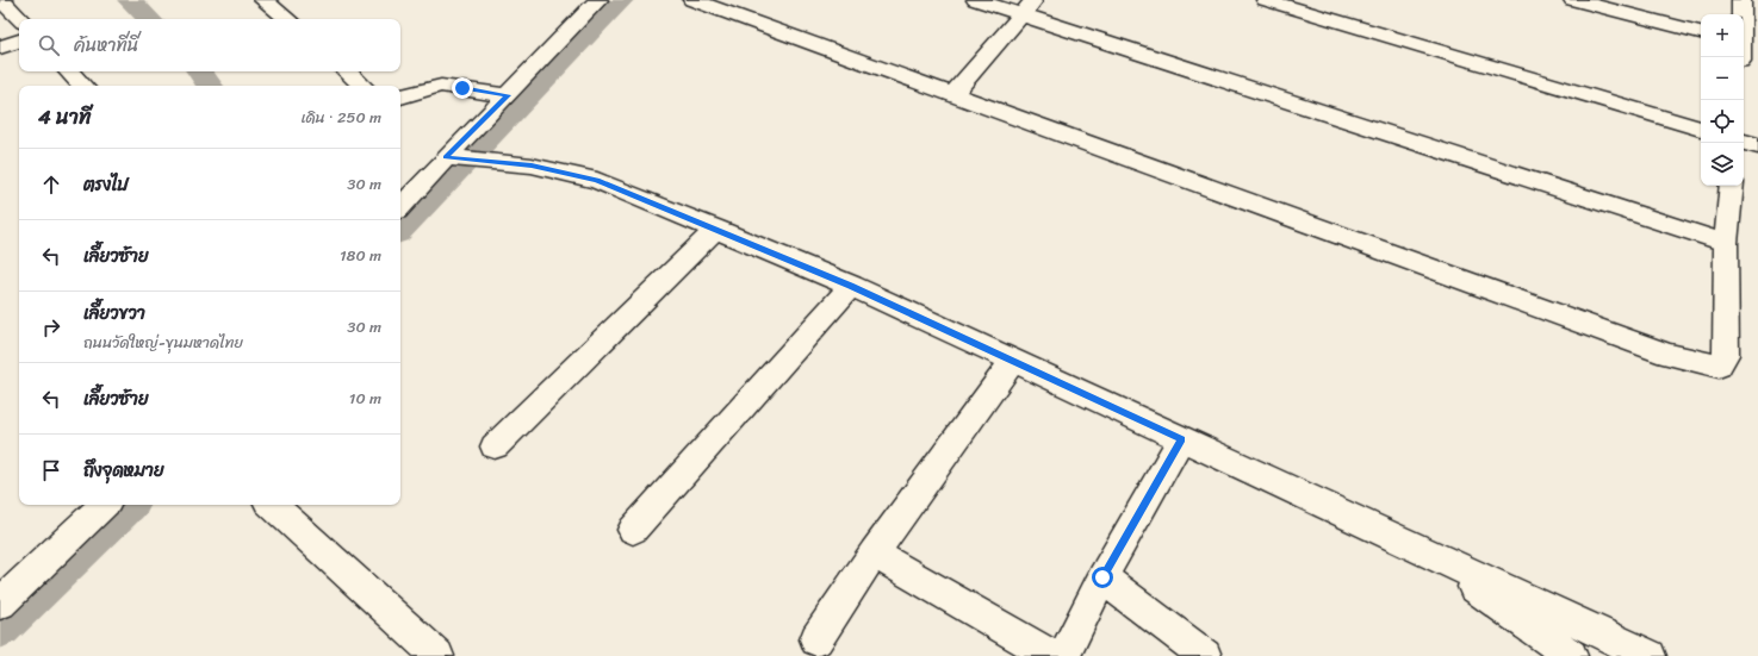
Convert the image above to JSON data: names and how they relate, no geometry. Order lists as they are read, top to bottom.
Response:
{
  "page": {
    "map_buttons": ["+", "−"],
    "search": "ค้นหาที่นี่",
    "heading": ["4 นาที", "เดิน · 250 m"],
    "list": [
      ["ตรงไป", "30 m"],
      ["เลี้ยวซ้าย", "180 m"],
      ["เลี้ยวขวา", "ถนนวัดใหญ่-ขุนมหาดไทย", "30 m"],
      ["เลี้ยวซ้าย", "10 m"],
      "ถึงจุดหมาย"
    ]
  }
}
